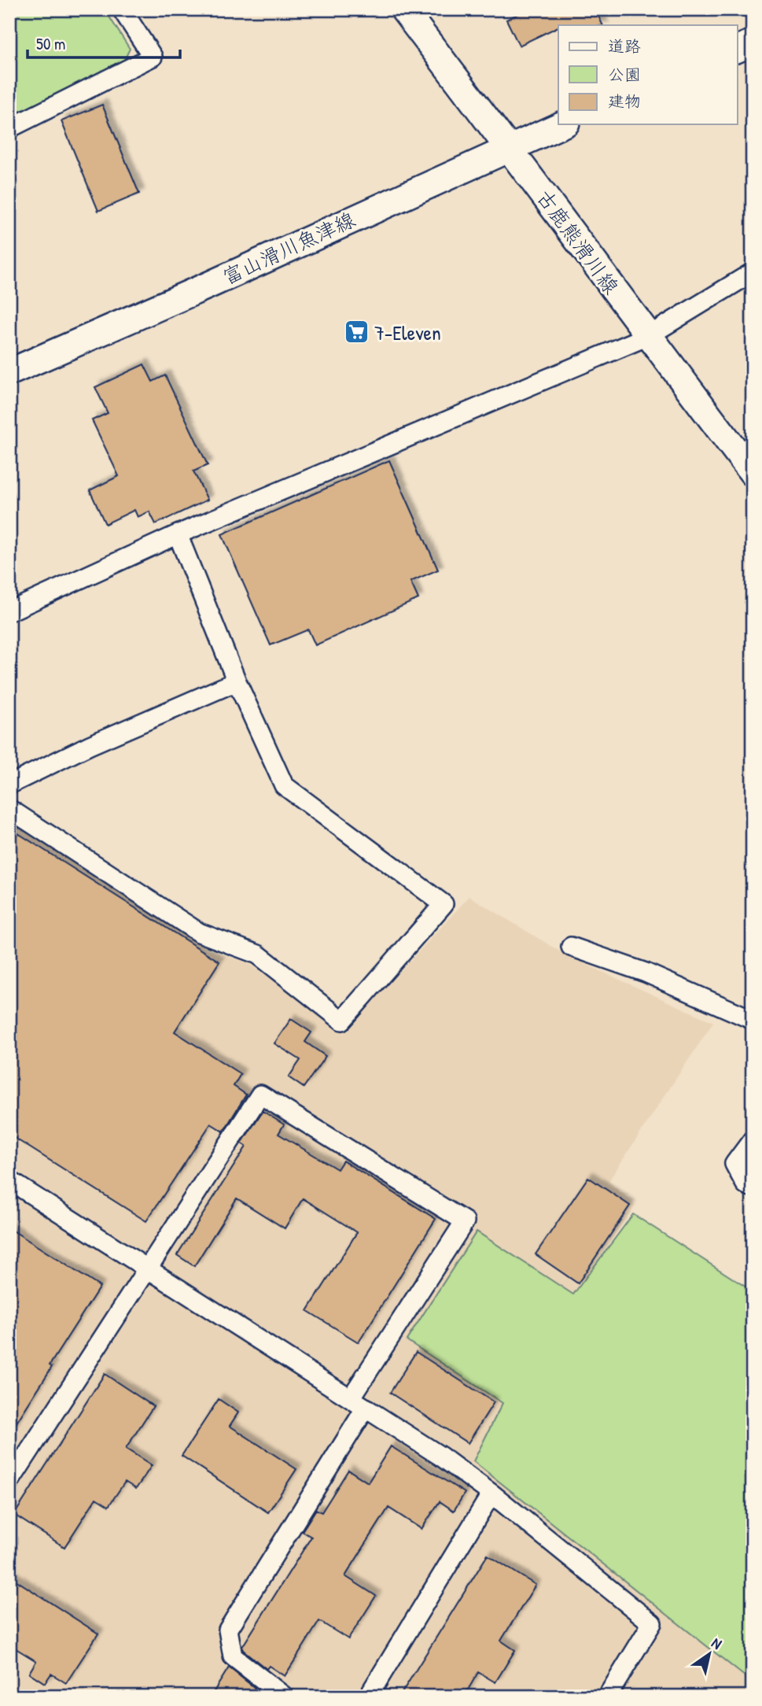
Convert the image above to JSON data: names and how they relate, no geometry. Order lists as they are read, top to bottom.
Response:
{
  "streets": {
    "main road": ["古鹿熊滑川線", "富山滑川魚津線"]
  },
  "crossings": [
    ["古鹿熊滑川線", "富山滑川魚津線"]
  ],
  "places": {
    "supermarket": ["7-Eleven"]
  },
  "legend": ["道路", "公園", "建物"],
  "scale_bar": "50 m",
  "north": "top right"
}
